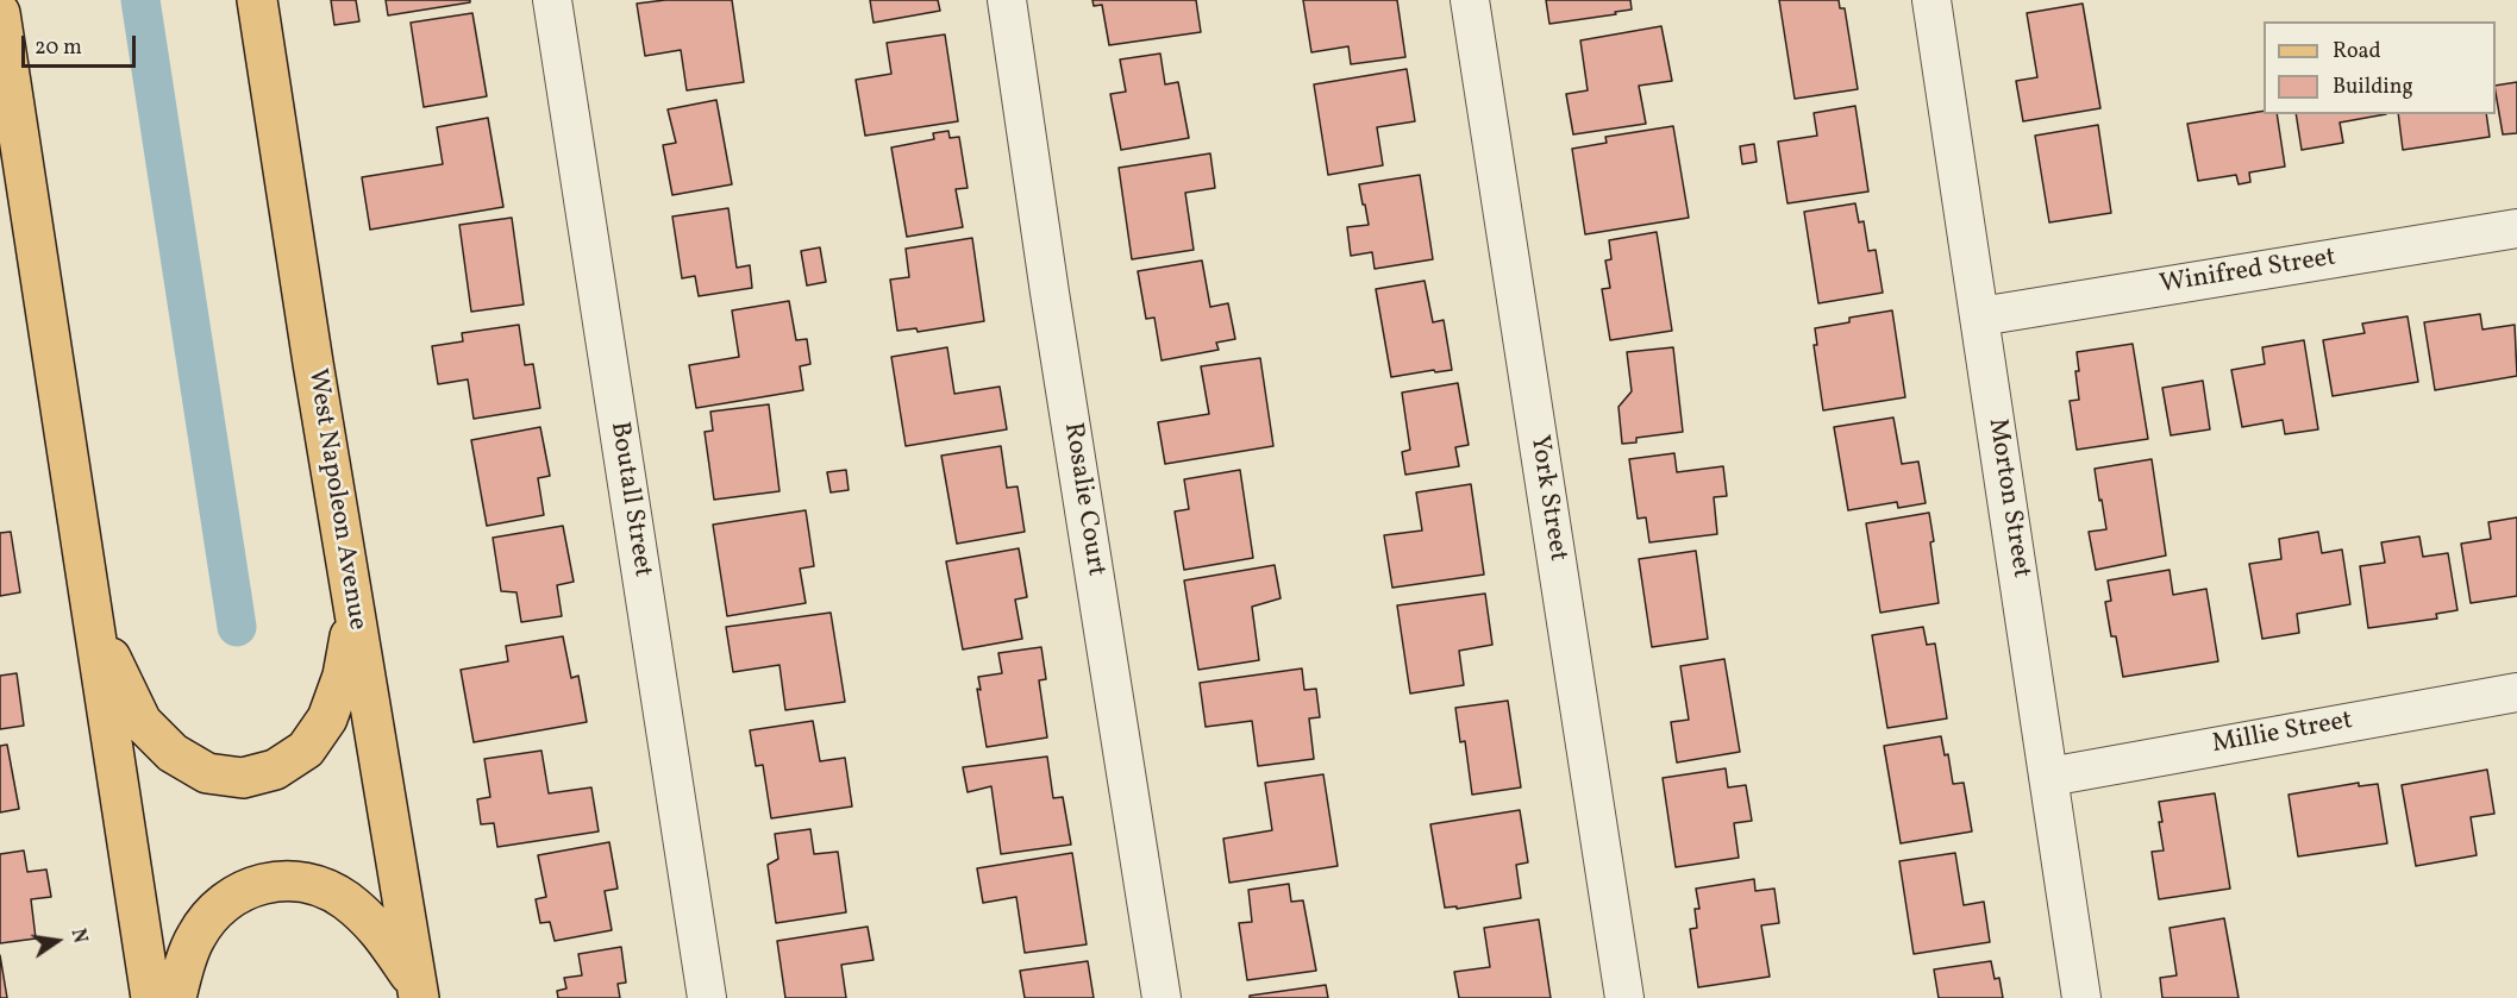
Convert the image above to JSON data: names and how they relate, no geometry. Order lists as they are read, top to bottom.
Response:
{
  "streets": {
    "main road": ["West Napoleon Avenue"],
    "street": [
      "Winifred Street",
      "York Street",
      "Morton Street",
      "Boutall Street",
      "Rosalie Court",
      "Millie Street"
    ]
  },
  "crossings": [
    ["Winifred Street", "Morton Street"],
    ["Morton Street", "Millie Street"]
  ],
  "legend": ["Road", "Building"],
  "scale_bar": "20 m",
  "north": "right"
}
